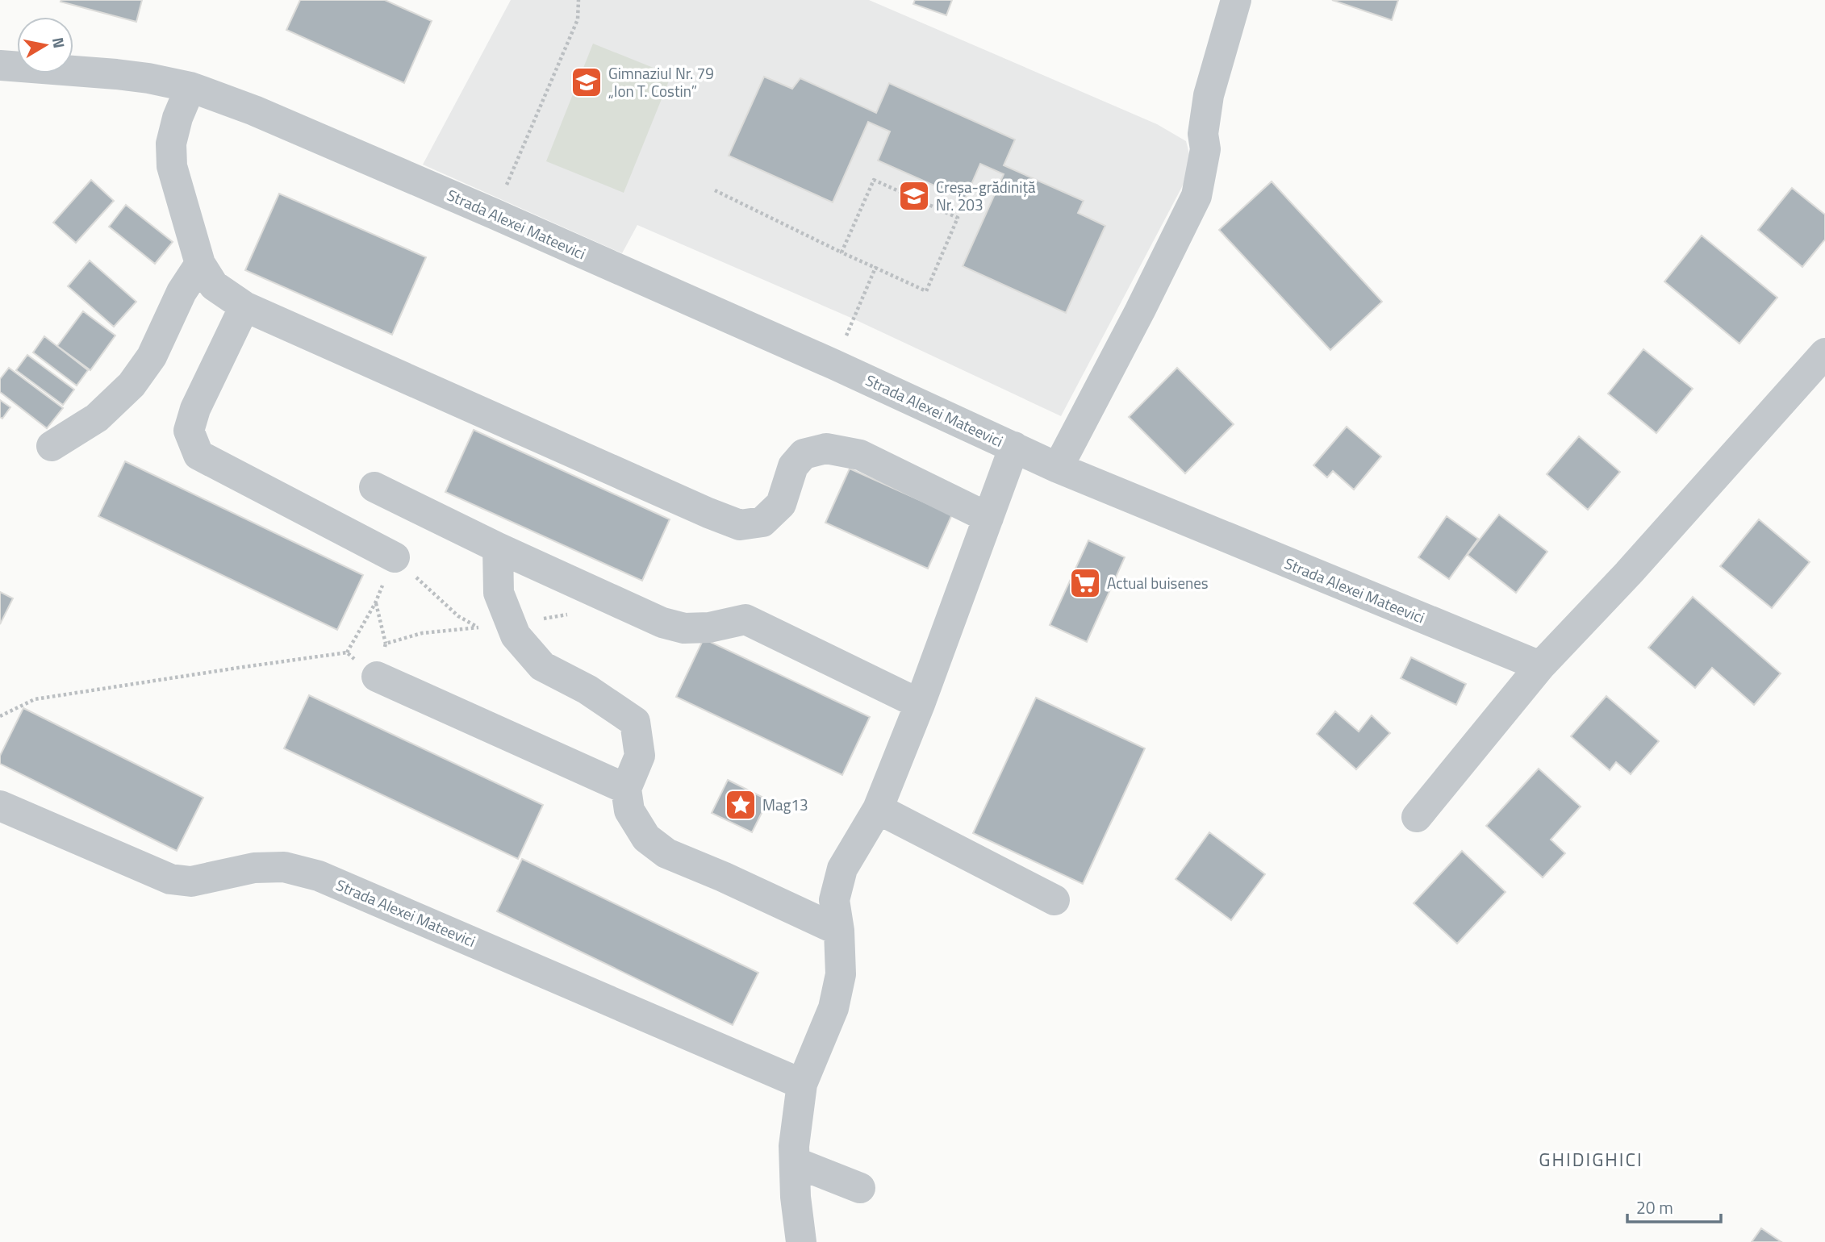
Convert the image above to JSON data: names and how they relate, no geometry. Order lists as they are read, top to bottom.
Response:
{
  "streets": {
    "street": ["Strada Alexei Mateevici"]
  },
  "districts": ["GHIDIGHICI"],
  "places": {
    "school or university": ["Gimnaziul Nr. 79 „Ion T. Costin”", "Creșa-grădiniță Nr. 203"],
    "supermarket": ["Actual buisenes"],
    "place": ["Mag13"]
  },
  "scale_bar": "20 m",
  "north": "right"
}
